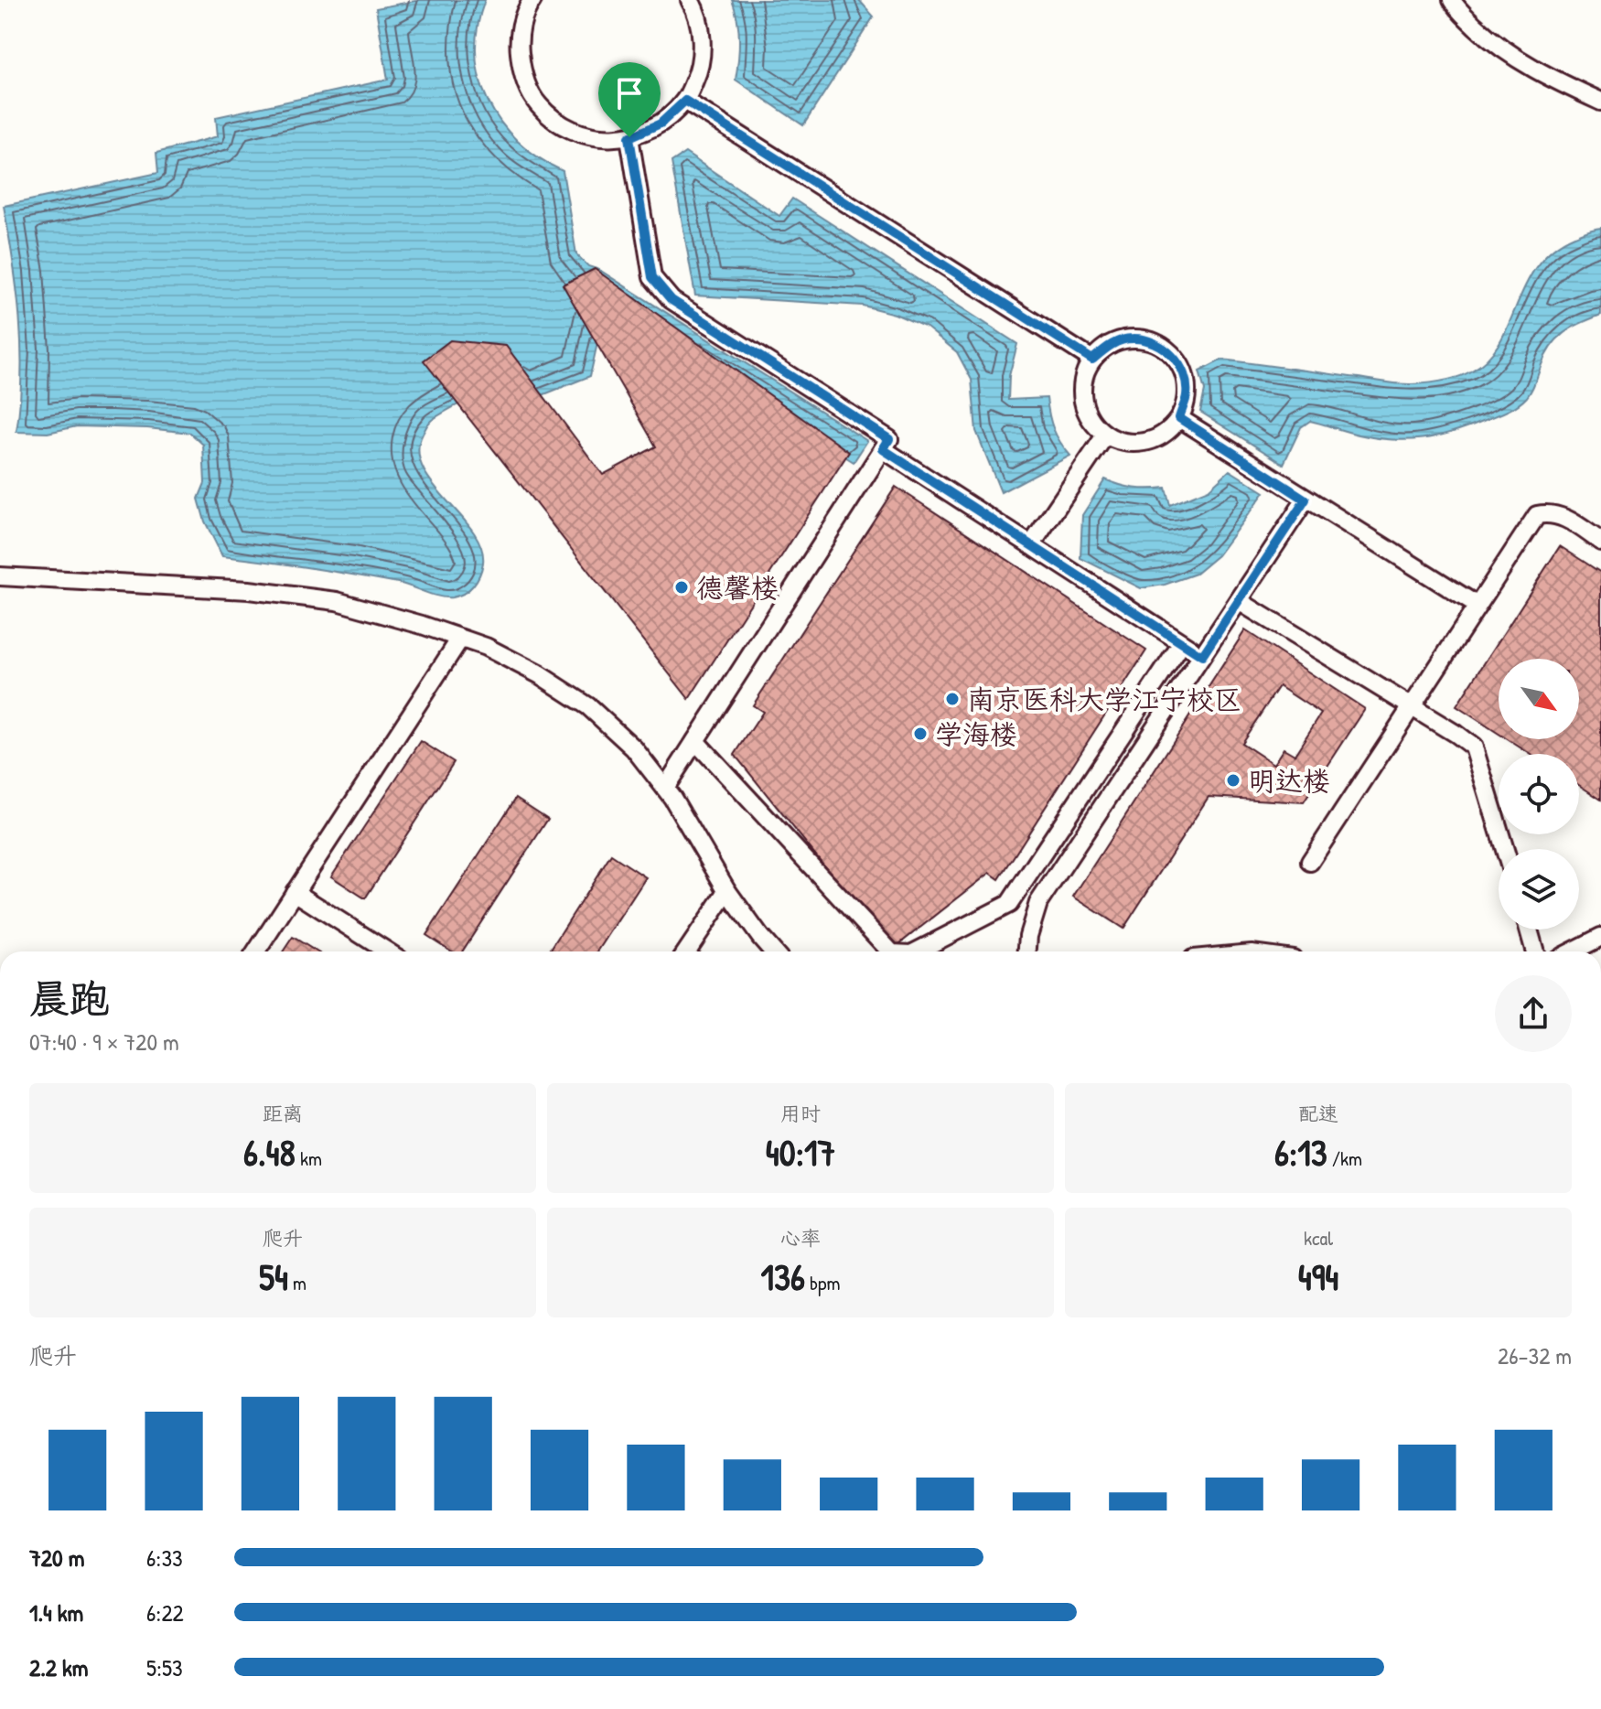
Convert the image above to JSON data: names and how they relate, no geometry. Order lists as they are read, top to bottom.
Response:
{
  "places": [
    "德馨楼",
    "南京医科大学江宁校区",
    "学海楼",
    "明达楼"
  ],
  "north": "bottom right",
  "page": {
    "heading": ["晨跑", "07:40 · 9 × 720 m"],
    "stats": [
      ["距离", "6.48 km"],
      ["用时", "40:17"],
      ["配速", "6:13 /km"],
      ["爬升", "54 m"],
      ["心率", "136 bpm"],
      ["kcal", "494"]
    ],
    "chart": ["爬升", "26–32 m"],
    "list": [
      {
        "name": "720 m",
        "note": "6:33"
      },
      {
        "name": "1.4 km",
        "note": "6:22"
      },
      {
        "name": "2.2 km",
        "note": "5:53"
      }
    ]
  }
}
